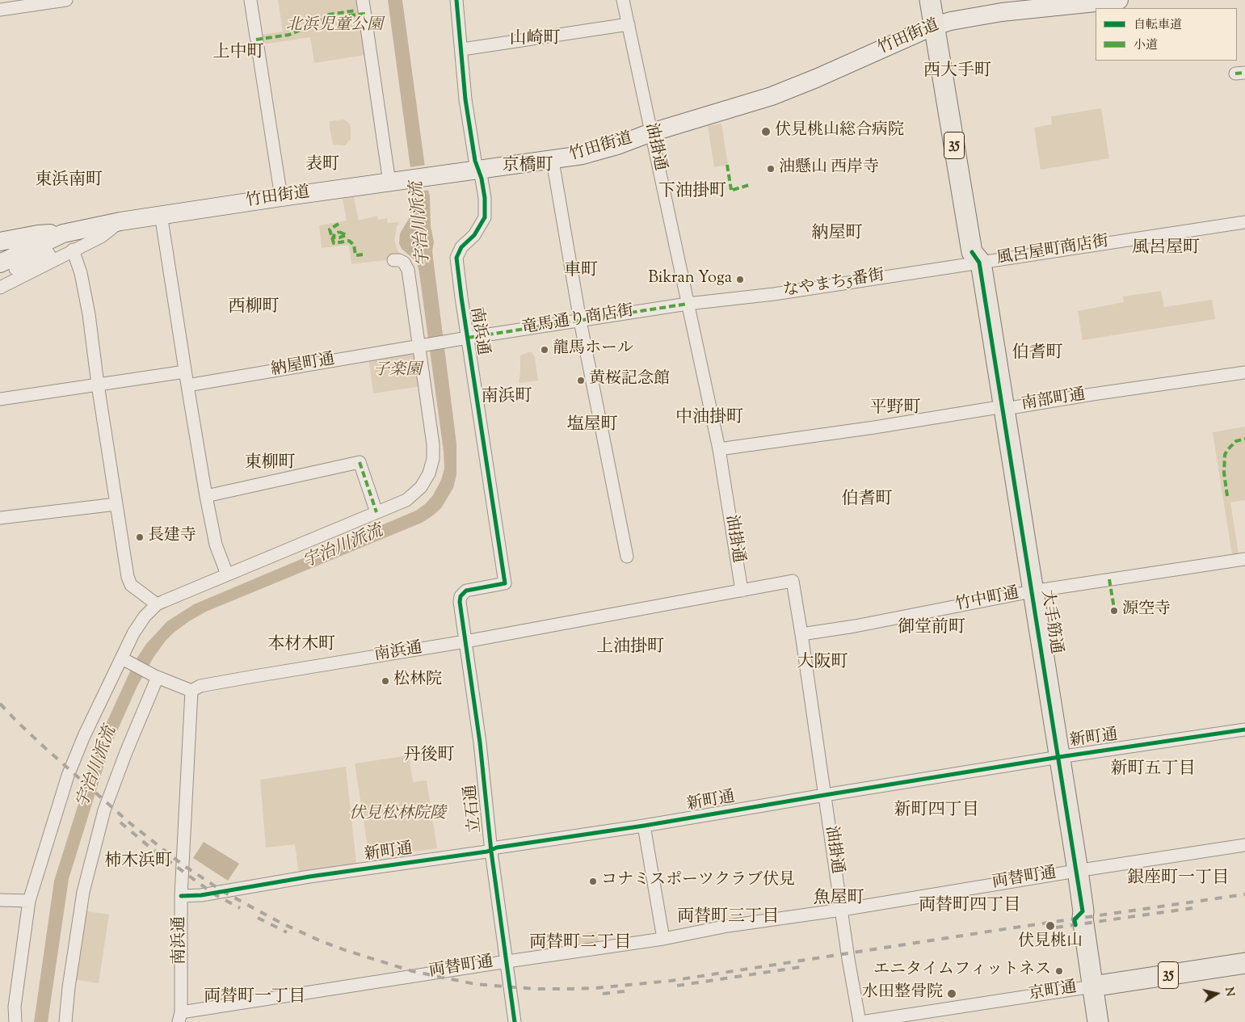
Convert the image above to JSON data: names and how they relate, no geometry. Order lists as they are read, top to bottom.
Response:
{
  "streets": {
    "main road": [
      "竹田街道",
      "35",
      "大手筋通",
      "京町通"
    ],
    "street": [
      "油掛通",
      "風呂屋町商店街",
      "なやまち5番街",
      "竜馬通り商店街",
      "南浜通",
      "納屋町通",
      "南部町通",
      "竹中町通",
      "新町通",
      "立石通",
      "両替町通"
    ]
  },
  "crossings": [
    ["竹田街道", "油掛通"],
    ["竹田街道", "南浜通"],
    ["竹田街道", "大手筋通"],
    ["油掛通", "なやまち5番街"],
    ["油掛通", "竜馬通り商店街"],
    ["油掛通", "南部町通"],
    ["油掛通", "竹中町通"],
    ["油掛通", "新町通"],
    ["油掛通", "両替町通"],
    ["油掛通", "京町通"],
    ["風呂屋町商店街", "なやまち5番街"],
    ["風呂屋町商店街", "大手筋通"],
    ["なやまち5番街", "竜馬通り商店街"],
    ["なやまち5番街", "大手筋通"],
    ["竜馬通り商店街", "南浜通"],
    ["竜馬通り商店街", "納屋町通"],
    ["南浜通", "納屋町通"],
    ["南浜通", "新町通"],
    ["南浜通", "立石通"],
    ["南浜通", "両替町通"],
    ["南部町通", "大手筋通"],
    ["竹中町通", "大手筋通"],
    ["大手筋通", "新町通"],
    ["大手筋通", "両替町通"],
    ["大手筋通", "京町通"],
    ["新町通", "立石通"],
    ["立石通", "両替町通"]
  ],
  "districts": [
    "山崎町",
    "上中町",
    "西大手町",
    "表町",
    "京橋町",
    "東浜南町",
    "下油掛町",
    "納屋町",
    "風呂屋町",
    "車町",
    "西柳町",
    "伯耆町",
    "南浜町",
    "平野町",
    "中油掛町",
    "塩屋町",
    "東柳町",
    "伯耆町",
    "御堂前町",
    "本材木町",
    "上油掛町",
    "大阪町",
    "丹後町",
    "新町五丁目",
    "新町四丁目",
    "柿木浜町",
    "銀座町一丁目",
    "魚屋町",
    "両替町四丁目",
    "両替町三丁目",
    "両替町二丁目",
    "両替町一丁目"
  ],
  "water": ["宇治川派流"],
  "parks": ["北浜児童公園", "子楽園", "伏見松林院陵"],
  "places": [
    "伏見桃山総合病院",
    "油懸山 西岸寺",
    "Bikran Yoga",
    "龍馬ホール",
    "黄桜記念館",
    "長建寺",
    "源空寺",
    "松林院",
    "コナミスポーツクラブ伏見",
    "伏見桃山",
    "エニタイムフィットネス",
    "水田整骨院"
  ],
  "legend": ["自転車道", "小道"],
  "north": "right"
}
